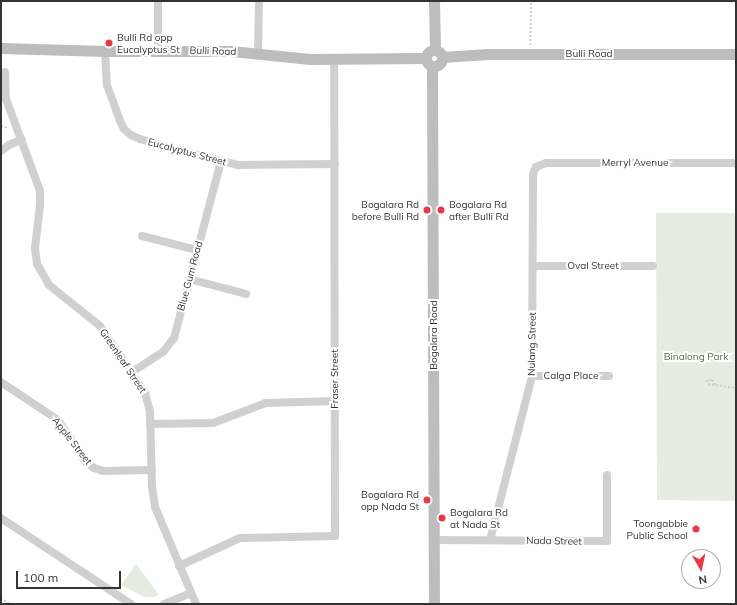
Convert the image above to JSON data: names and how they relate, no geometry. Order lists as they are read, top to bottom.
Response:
{
  "streets": {
    "street": [
      "Bulli Road",
      "Eucalyptus Street",
      "Merryl Avenue",
      "Oval Street",
      "Blue Gum Road",
      "Bogalara Road",
      "Nulang Street",
      "Greenleaf Street",
      "Calga Place",
      "Fraser Street",
      "Apple Street",
      "Nada Street"
    ]
  },
  "crossings": [
    ["Bulli Road", "Eucalyptus Street"],
    ["Bulli Road", "Bogalara Road"],
    ["Bulli Road", "Fraser Street"],
    ["Eucalyptus Street", "Blue Gum Road"],
    ["Eucalyptus Street", "Fraser Street"],
    ["Merryl Avenue", "Nulang Street"],
    ["Oval Street", "Nulang Street"],
    ["Blue Gum Road", "Greenleaf Street"],
    ["Bogalara Road", "Nada Street"],
    ["Nulang Street", "Calga Place"],
    ["Nulang Street", "Nada Street"],
    ["Greenleaf Street", "Fraser Street"],
    ["Greenleaf Street", "Apple Street"]
  ],
  "parks": ["Binalong Park"],
  "places": [
    "Bulli Rd opp Eucalyptus St",
    "Bogalara Rd before Bulli Rd",
    "Bogalara Rd after Bulli Rd",
    "Bogalara Rd opp Nada St",
    "Bogalara Rd at Nada St",
    "Toongabbie Public School"
  ],
  "scale_bar": "100 m",
  "north": "bottom"
}
